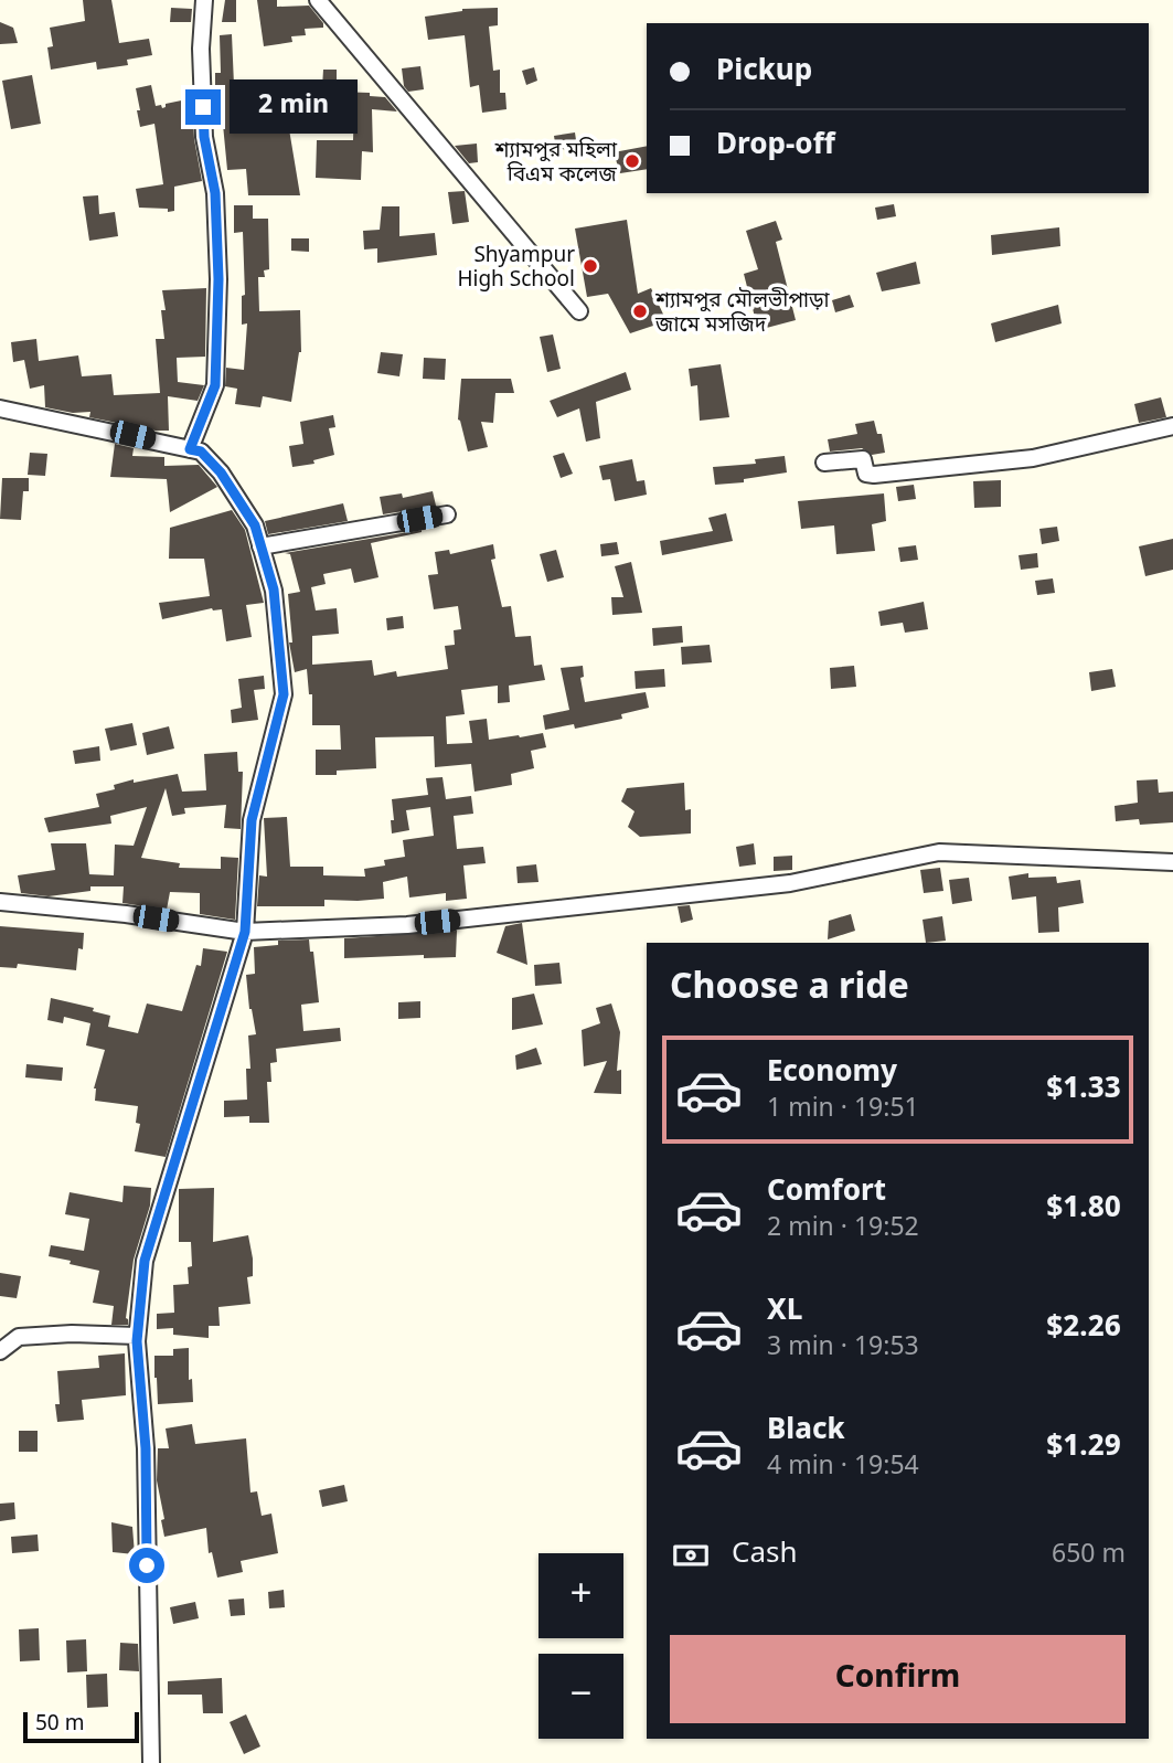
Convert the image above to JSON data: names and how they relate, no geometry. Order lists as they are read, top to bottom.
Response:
{
  "places": ["শ্যামপুর মহিলা বিএম কলেজ", "Shyampur High School", "শ্যামপুর মৌলভীপাড়া জামে মসজিদ"],
  "scale_bar": "50 m",
  "page": {
    "banner": ["Pickup", "Drop-off"],
    "bubble": "2 min",
    "heading": "Choose a ride",
    "list": [
      {
        "name": "Economy",
        "note": "1 min · 19:51",
        "value": "$1.33"
      },
      {
        "name": "Comfort",
        "note": "2 min · 19:52",
        "value": "$1.80"
      },
      {
        "name": "XL",
        "note": "3 min · 19:53",
        "value": "$2.26"
      },
      {
        "name": "Black",
        "note": "4 min · 19:54",
        "value": "$1.29"
      }
    ],
    "pay": ["Cash", "650 m"],
    "map_buttons": ["+", "−"],
    "buttons": "Confirm",
    "scale": "50 m"
  }
}
